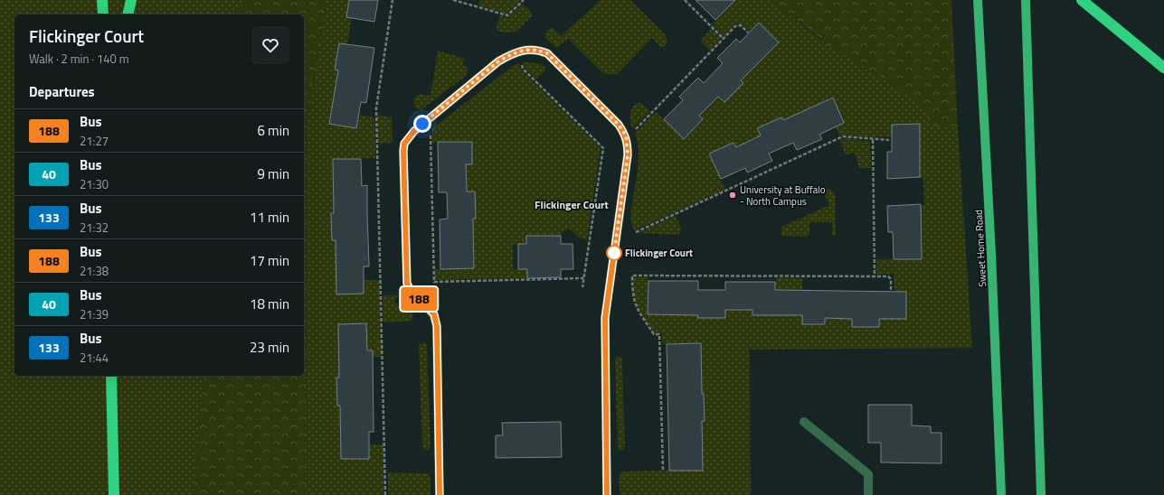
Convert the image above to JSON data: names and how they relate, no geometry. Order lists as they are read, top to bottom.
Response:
{
  "streets": {
    "main road": ["Sweet Home Road"]
  },
  "districts": ["Flickinger Court"],
  "places": ["University at Buffalo - North Campus", "Flickinger Court"],
  "lines": ["bus line 188"],
  "page": {
    "on_map": "188",
    "heading": [
      ["Flickinger Court", "Walk · 2 min · 140 m"],
      "Departures"
    ],
    "list": [
      {
        "mark": "188",
        "name": "Bus",
        "note": "21:27",
        "value": "6 min"
      },
      {
        "mark": "40",
        "name": "Bus",
        "note": "21:30",
        "value": "9 min"
      },
      {
        "mark": "133",
        "name": "Bus",
        "note": "21:32",
        "value": "11 min"
      },
      {
        "mark": "188",
        "name": "Bus",
        "note": "21:38",
        "value": "17 min"
      },
      {
        "mark": "40",
        "name": "Bus",
        "note": "21:39",
        "value": "18 min"
      },
      {
        "mark": "133",
        "name": "Bus",
        "note": "21:44",
        "value": "23 min"
      }
    ]
  }
}
